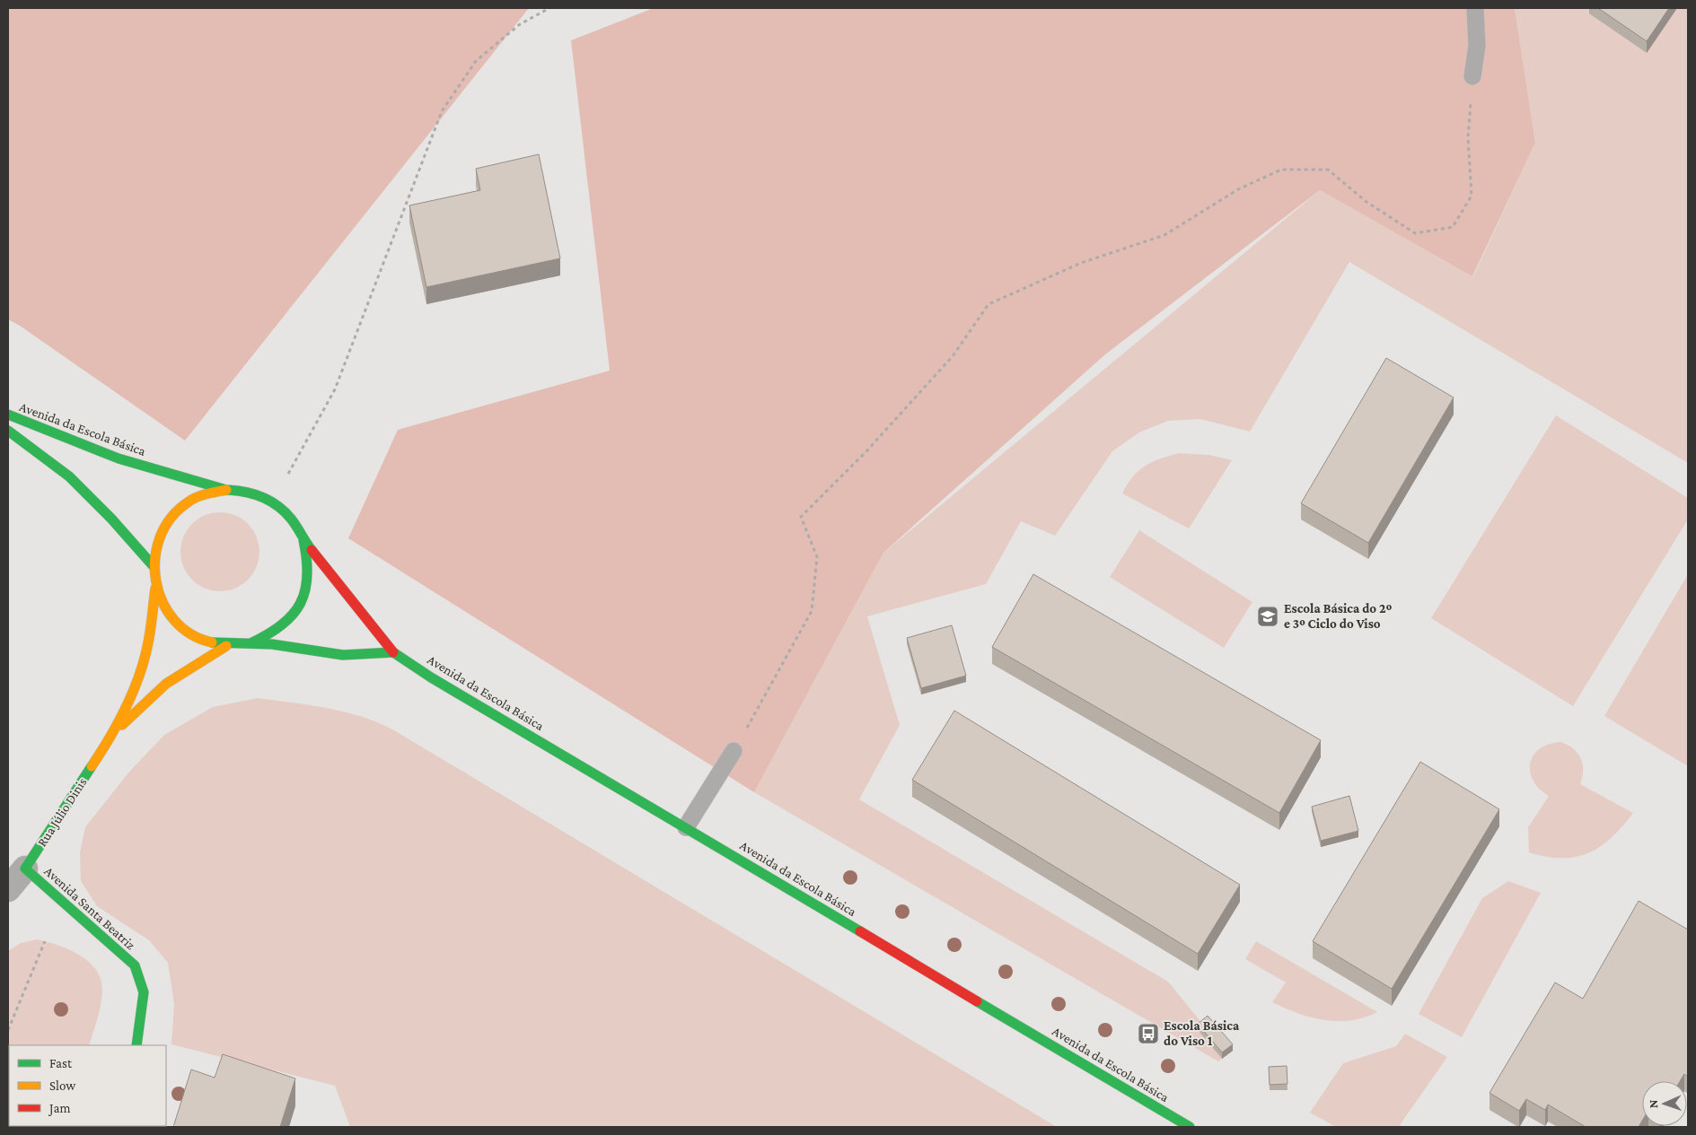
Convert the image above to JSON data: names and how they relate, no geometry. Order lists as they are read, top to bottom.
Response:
{
  "streets": {
    "street": ["Avenida da Escola Básica", "Rua Júlio Dinis", "Avenida Santa Beatriz"]
  },
  "crossings": [
    ["Avenida da Escola Básica", "Rua Júlio Dinis"],
    ["Rua Júlio Dinis", "Avenida Santa Beatriz"]
  ],
  "places": {
    "school or university": ["Escola Básica do 2º e 3º Ciclo do Viso"],
    "bus stop": ["Escola Básica do Viso 1"]
  },
  "legend": ["Fast", "Slow", "Jam"],
  "north": "left"
}
